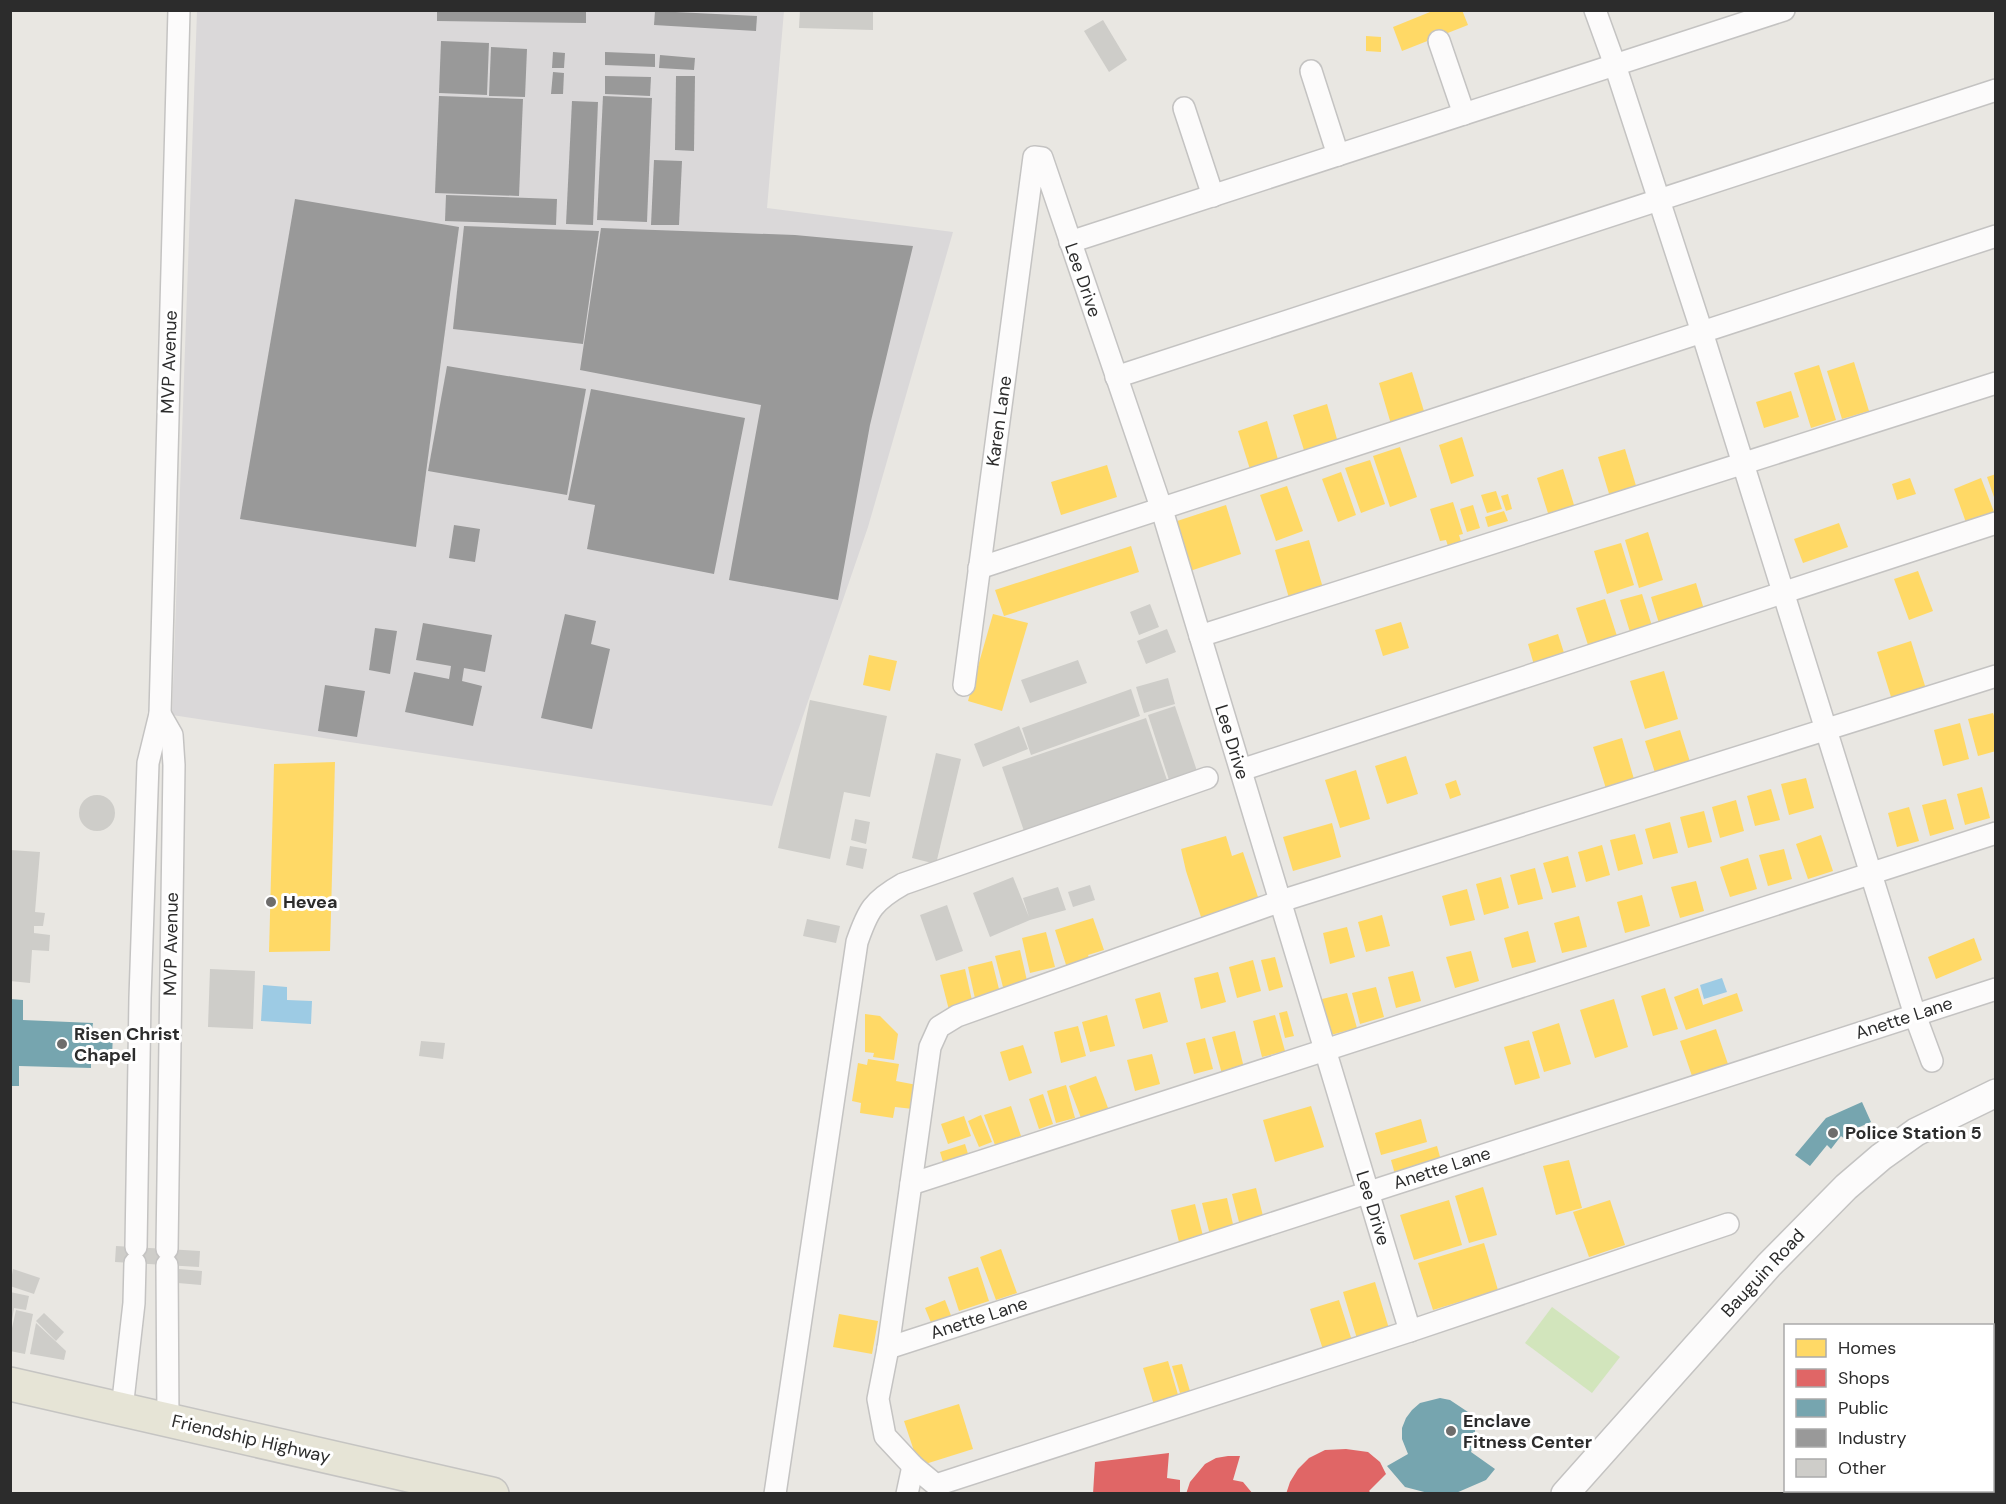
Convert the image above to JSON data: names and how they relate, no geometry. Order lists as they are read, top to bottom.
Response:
{
  "streets": {
    "main road": ["Friendship Highway"],
    "street": [
      "Lee Drive",
      "MVP Avenue",
      "Karen Lane",
      "Anette Lane",
      "Bauguin Road"
    ]
  },
  "crossings": [
    ["Lee Drive", "Karen Lane"],
    ["Lee Drive", "Anette Lane"],
    ["MVP Avenue", "Friendship Highway"]
  ],
  "places": [
    "Hevea",
    "Risen Christ Chapel",
    "Police Station 5",
    "Enclave Fitness Center"
  ],
  "legend": [
    "Homes",
    "Shops",
    "Public",
    "Industry",
    "Other"
  ]
}
